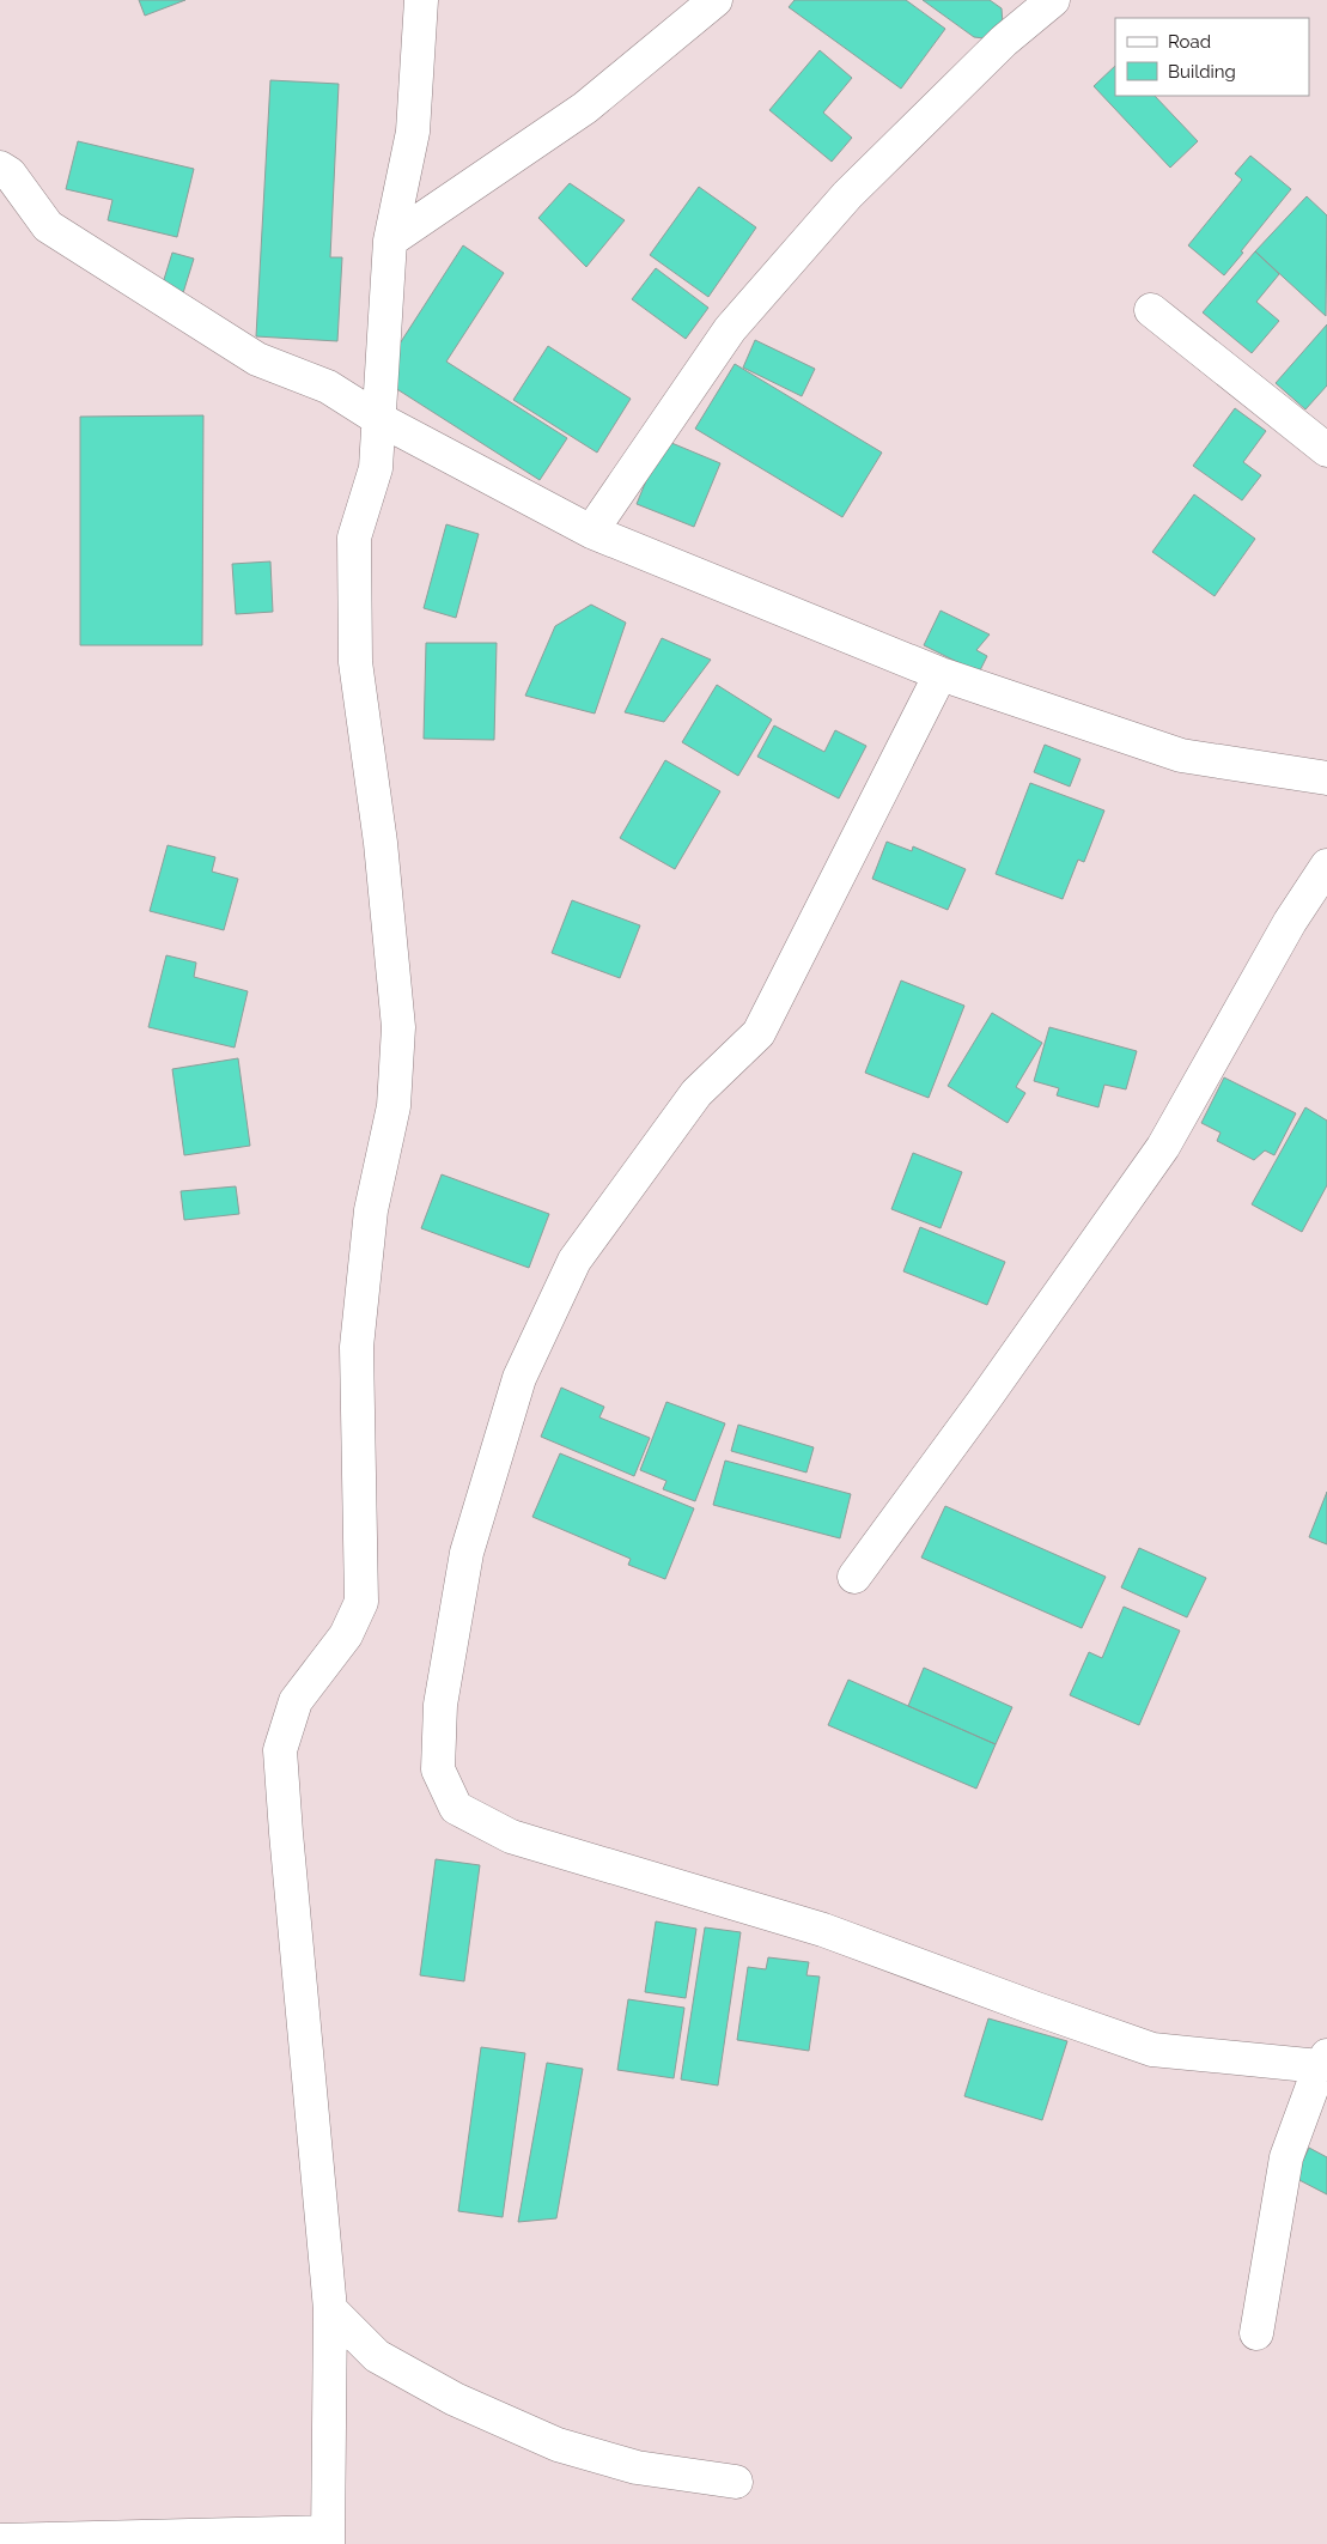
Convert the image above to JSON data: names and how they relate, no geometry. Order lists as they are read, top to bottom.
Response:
{
  "legend": ["Road", "Building"]
}
